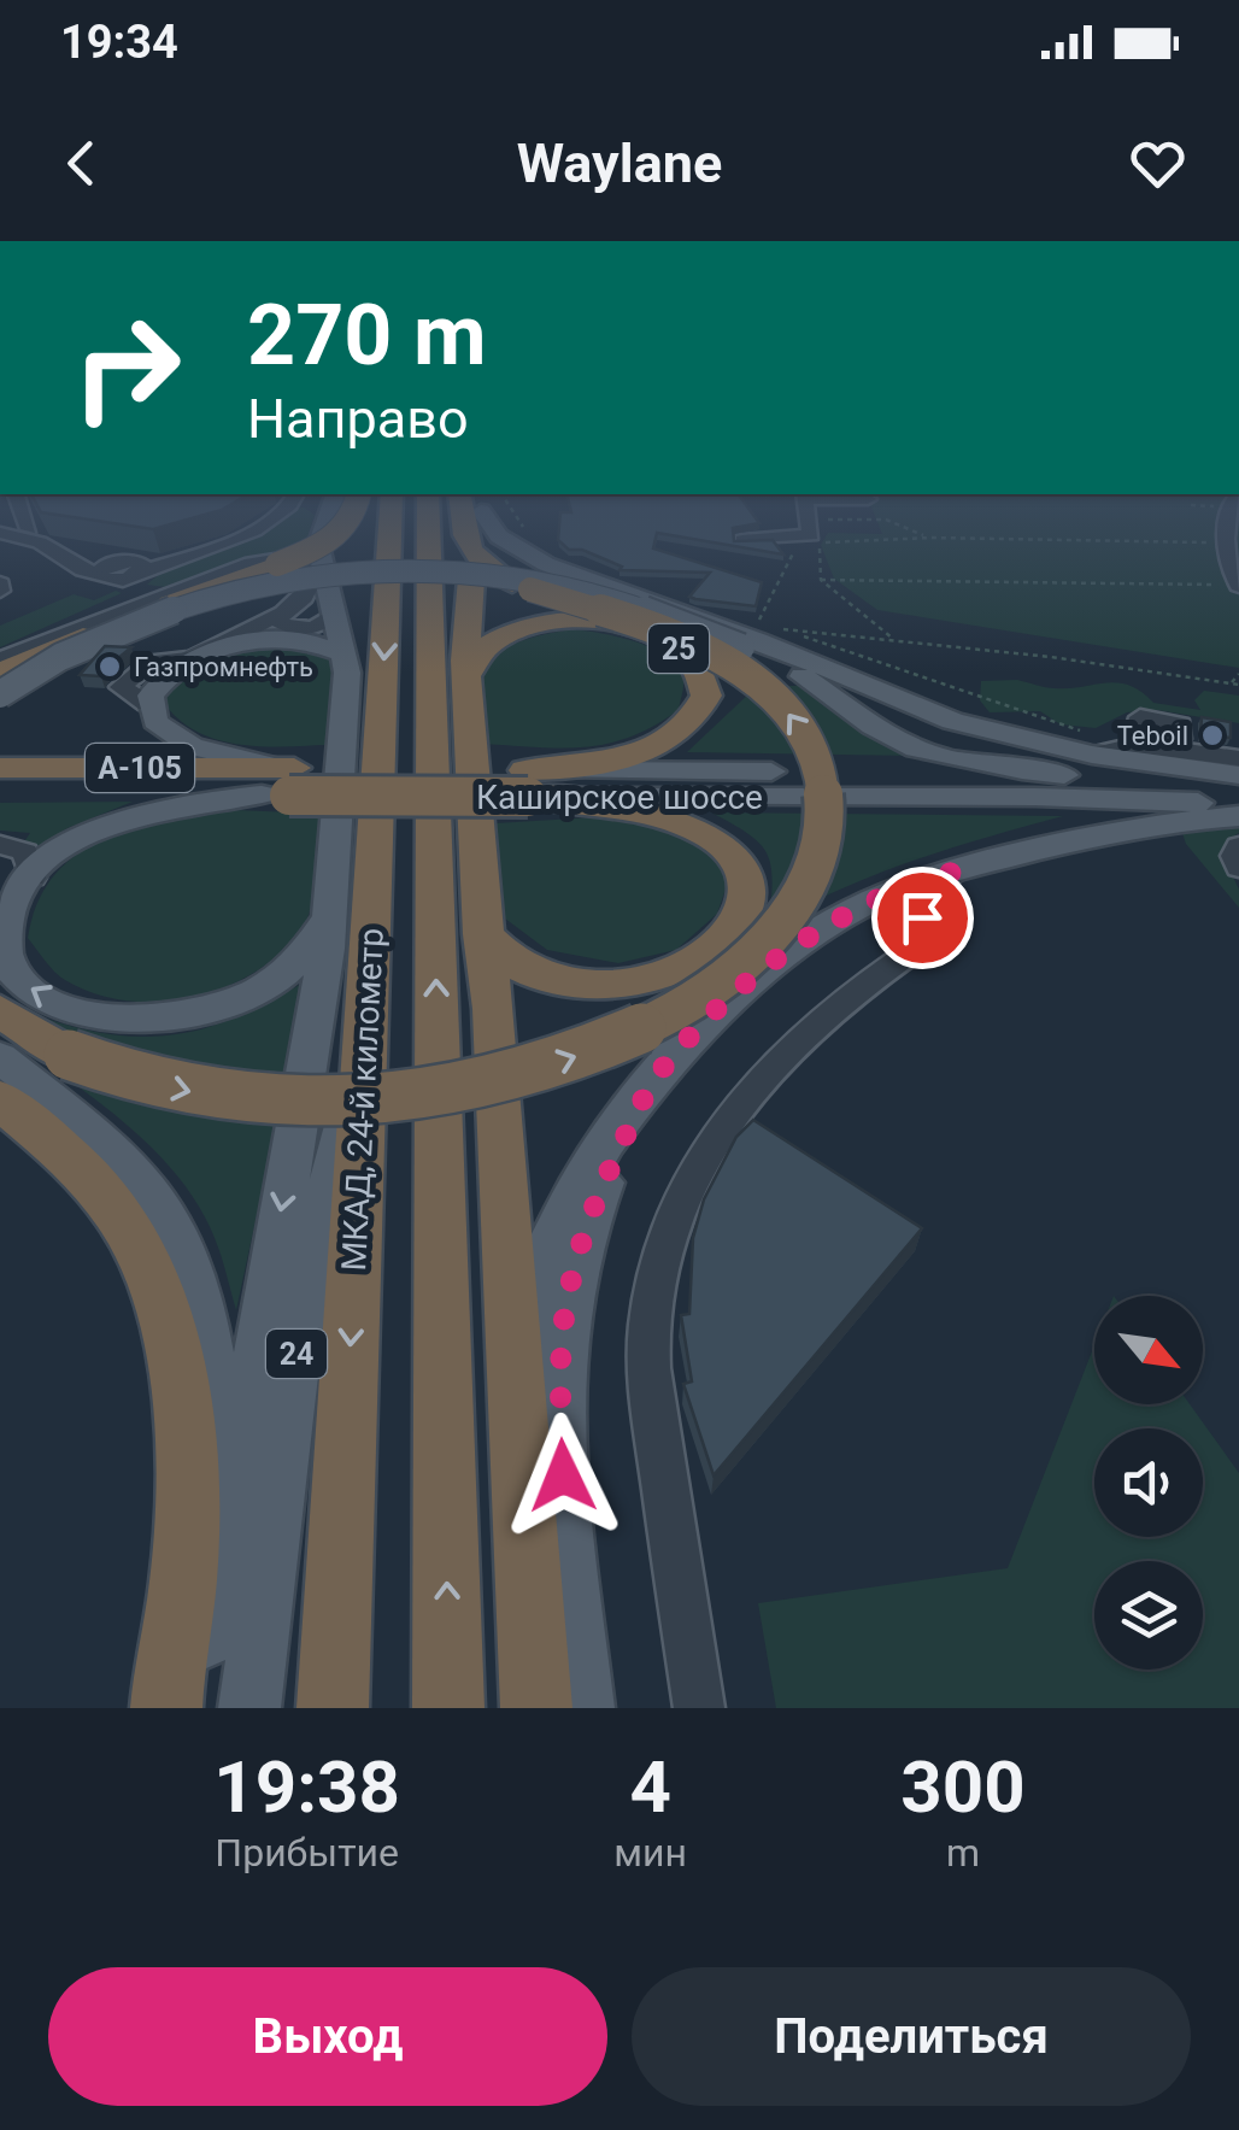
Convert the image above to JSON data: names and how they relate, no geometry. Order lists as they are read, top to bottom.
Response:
{
  "streets": {
    "highway": [
      "25",
      "А-105",
      "Каширское шоссе",
      "МКАД, 24-й километр"
    ],
    "main road": ["24"]
  },
  "crossings": [
    ["25", "Каширское шоссе"],
    ["МКАД, 24-й километр", "24"]
  ],
  "places": ["Газпромнефть", "Teboil"],
  "north": "bottom right",
  "page": {
    "status": "19:34",
    "header": "Waylane",
    "turn": ["270 m", "Направо"],
    "eta": [
      "19:38",
      "Прибытие",
      "4",
      "мин",
      "300",
      "m"
    ],
    "buttons": ["Выход", "Поделиться"]
  }
}
